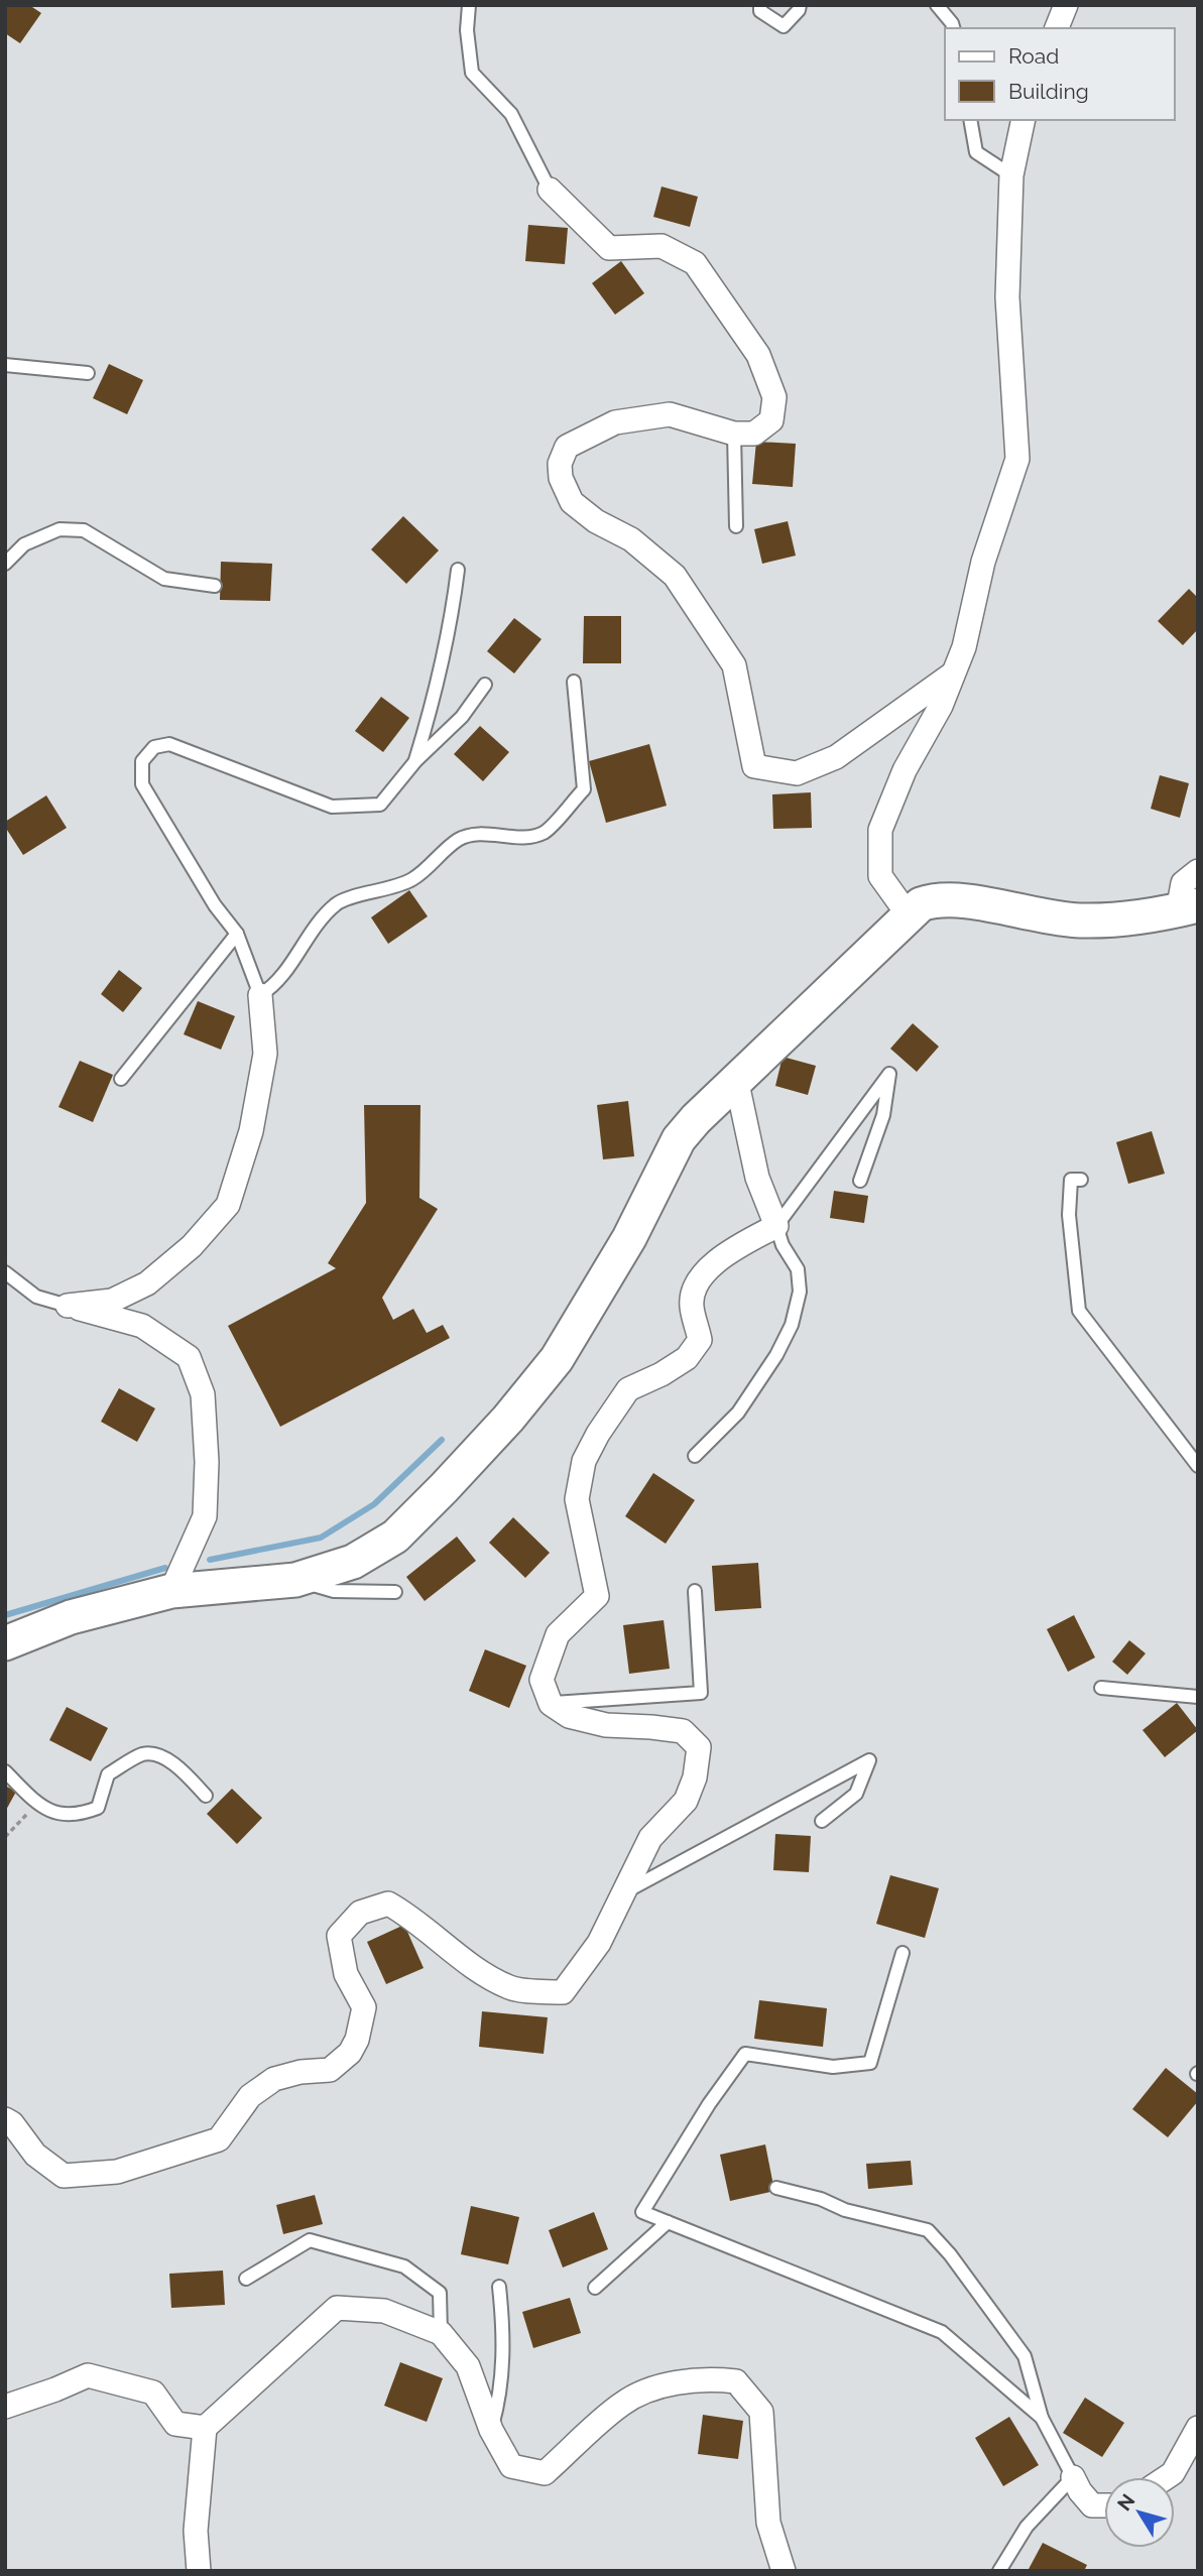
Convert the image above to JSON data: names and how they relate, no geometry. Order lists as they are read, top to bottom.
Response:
{
  "legend": ["Road", "Building"],
  "north": "top left"
}
